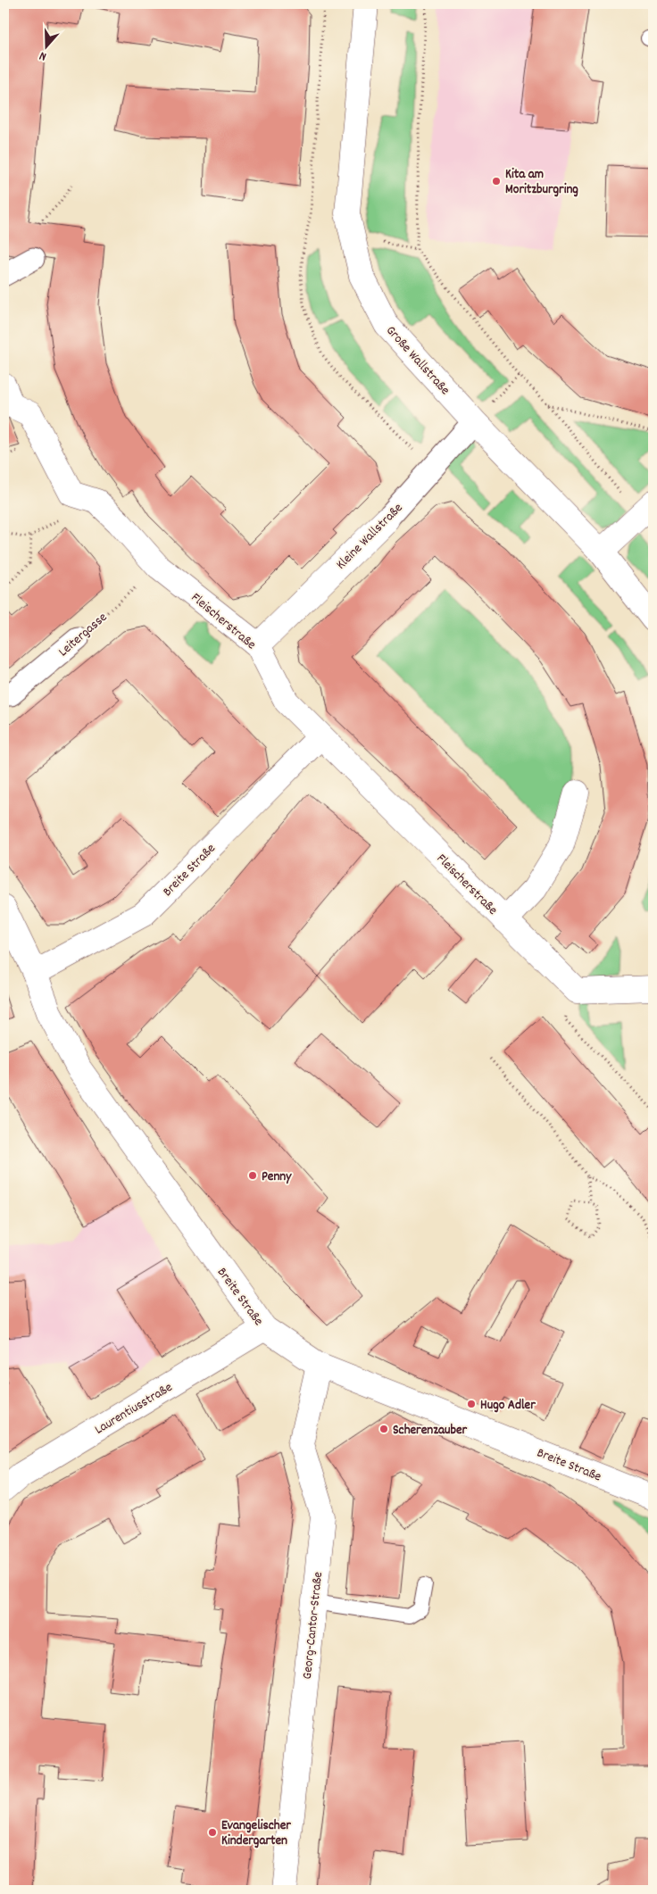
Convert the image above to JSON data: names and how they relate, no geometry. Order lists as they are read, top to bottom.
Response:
{
  "streets": {
    "street": [
      "Große Wallstraße",
      "Kleine Wallstraße",
      "Fleischerstraße",
      "Leitergasse",
      "Breite Straße",
      "Laurentiusstraße",
      "Georg-Cantor-Straße"
    ]
  },
  "crossings": [
    ["Große Wallstraße", "Kleine Wallstraße"],
    ["Kleine Wallstraße", "Fleischerstraße"],
    ["Fleischerstraße", "Leitergasse"],
    ["Fleischerstraße", "Breite Straße"],
    ["Breite Straße", "Laurentiusstraße"],
    ["Breite Straße", "Georg-Cantor-Straße"]
  ],
  "places": [
    "Kita am Moritzburgring",
    "Penny",
    "Hugo Adler",
    "Scherenzauber",
    "Evangelischer Kindergarten"
  ],
  "north": "bottom"
}
